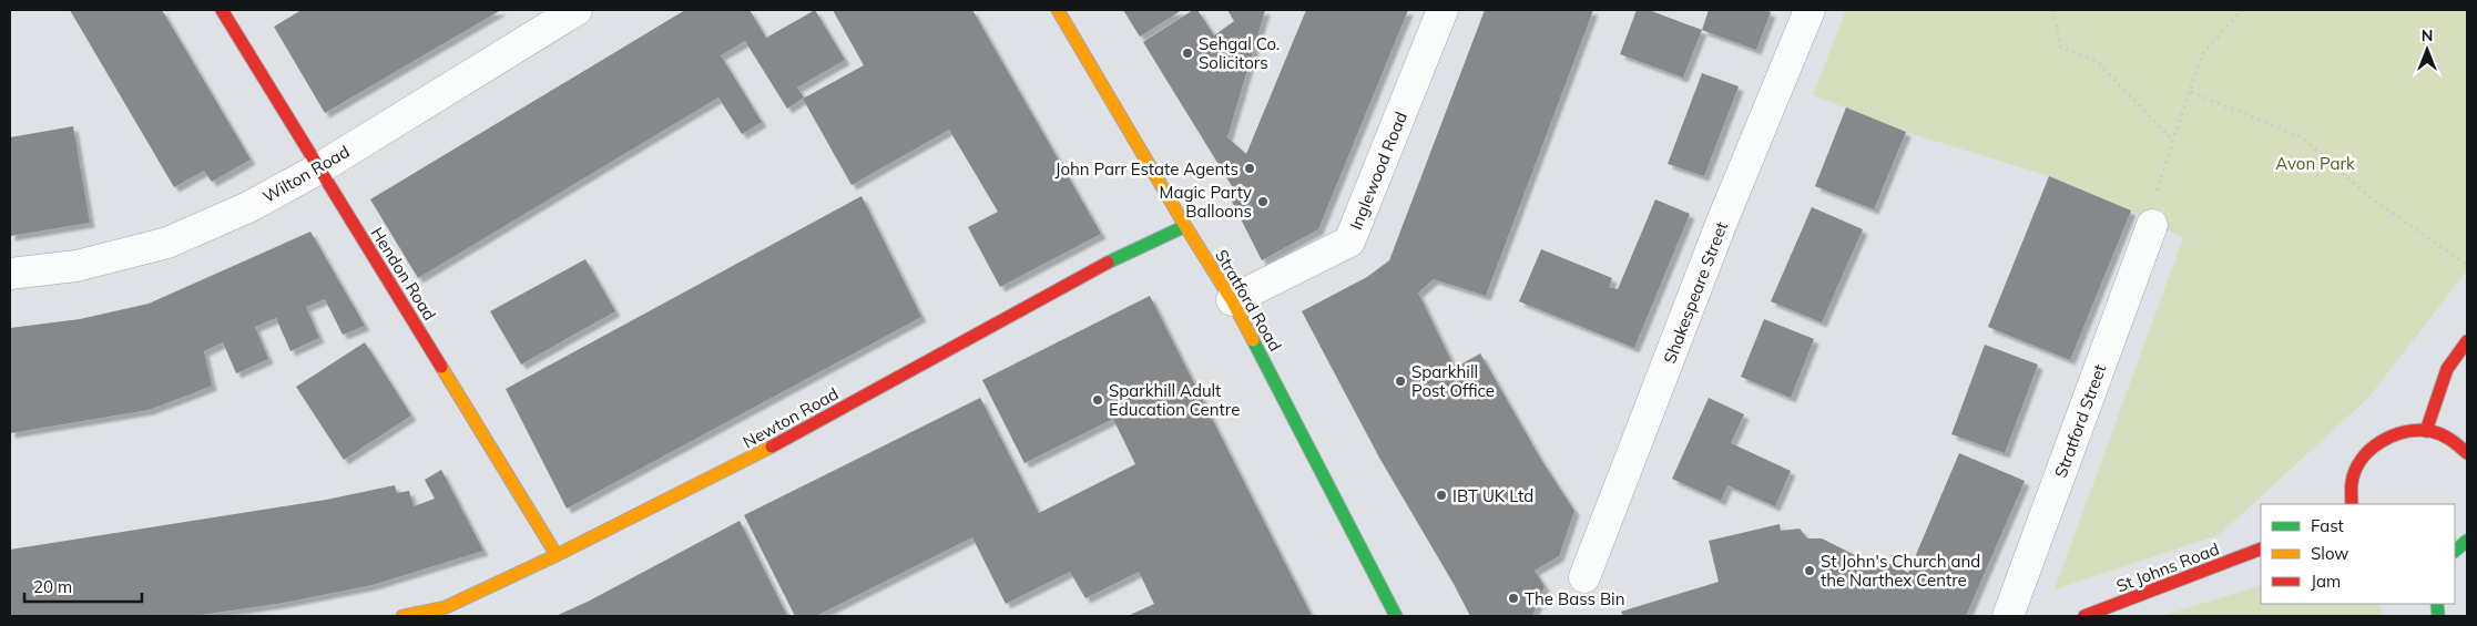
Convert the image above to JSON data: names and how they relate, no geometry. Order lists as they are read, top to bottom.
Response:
{
  "streets": {
    "main road": [
      "Hendon Road",
      "Stratford Road",
      "Newton Road",
      "St Johns Road"
    ],
    "street": [
      "Inglewood Road",
      "Wilton Road",
      "Shakespeare Street",
      "Stratford Street"
    ]
  },
  "crossings": [
    ["Inglewood Road", "Stratford Road"],
    ["Wilton Road", "Hendon Road"],
    ["Hendon Road", "Newton Road"],
    ["Stratford Road", "Newton Road"]
  ],
  "parks": ["Avon Park"],
  "places": [
    "Sehgal Co. Solicitors",
    "John Parr Estate Agents",
    "Magic Party Balloons",
    "Sparkhill Post Office",
    "Sparkhill Adult Education Centre",
    "IBT UK Ltd",
    "St John's Church and the Narthex Centre",
    "The Bass Bin"
  ],
  "legend": ["Fast", "Slow", "Jam"],
  "scale_bar": "20 m",
  "north": "top"
}
